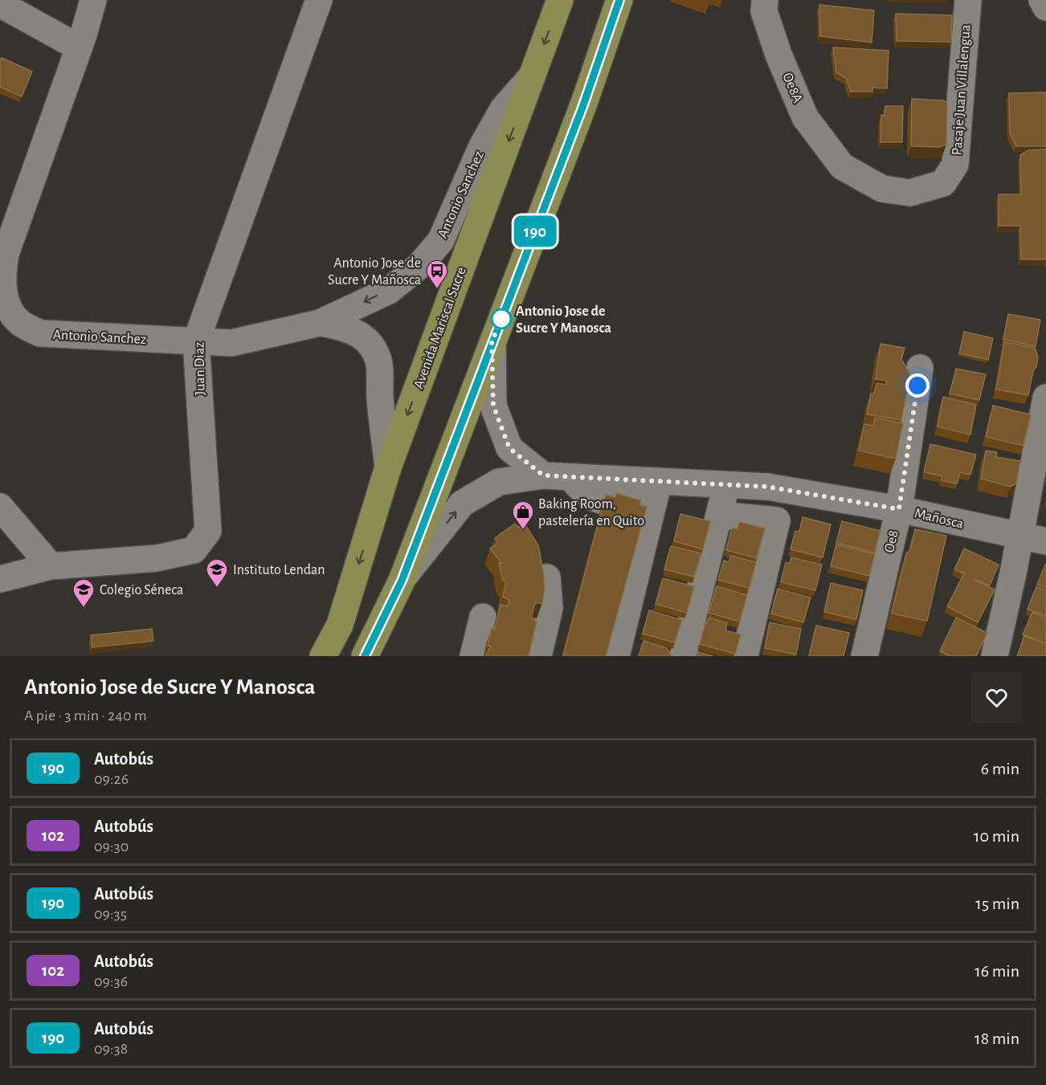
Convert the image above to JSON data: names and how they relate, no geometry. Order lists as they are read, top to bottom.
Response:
{
  "streets": {
    "main road": ["Avenida Mariscal Sucre"],
    "street": [
      "Oe8A",
      "Pasaje Juan Villalengua",
      "Antonio Sanchez",
      "Juan Diaz",
      "Mañosca",
      "Oe8"
    ]
  },
  "crossings": [
    ["Oe8A", "Pasaje Juan Villalengua"],
    ["Antonio Sanchez", "Avenida Mariscal Sucre"],
    ["Antonio Sanchez", "Juan Diaz"],
    ["Mañosca", "Oe8"]
  ],
  "places": {
    "bus stop": ["Antonio Jose de Sucre Y Mañosca"],
    "other": ["Antonio Jose de Sucre Y Manosca"],
    "shop": ["Baking Room, pastelería en Quito"],
    "school or university": ["Instituto Lendan", "Colegio Séneca"]
  },
  "lines": ["bus line 190"],
  "page": {
    "on_map": "190",
    "heading": ["Antonio Jose de Sucre Y Manosca", "A pie · 3 min · 240 m"],
    "list": [
      {
        "mark": "190",
        "name": "Autobús",
        "note": "09:26",
        "value": "6 min"
      },
      {
        "mark": "102",
        "name": "Autobús",
        "note": "09:30",
        "value": "10 min"
      },
      {
        "mark": "190",
        "name": "Autobús",
        "note": "09:35",
        "value": "15 min"
      },
      {
        "mark": "102",
        "name": "Autobús",
        "note": "09:36",
        "value": "16 min"
      },
      {
        "mark": "190",
        "name": "Autobús",
        "note": "09:38",
        "value": "18 min"
      }
    ]
  }
}
